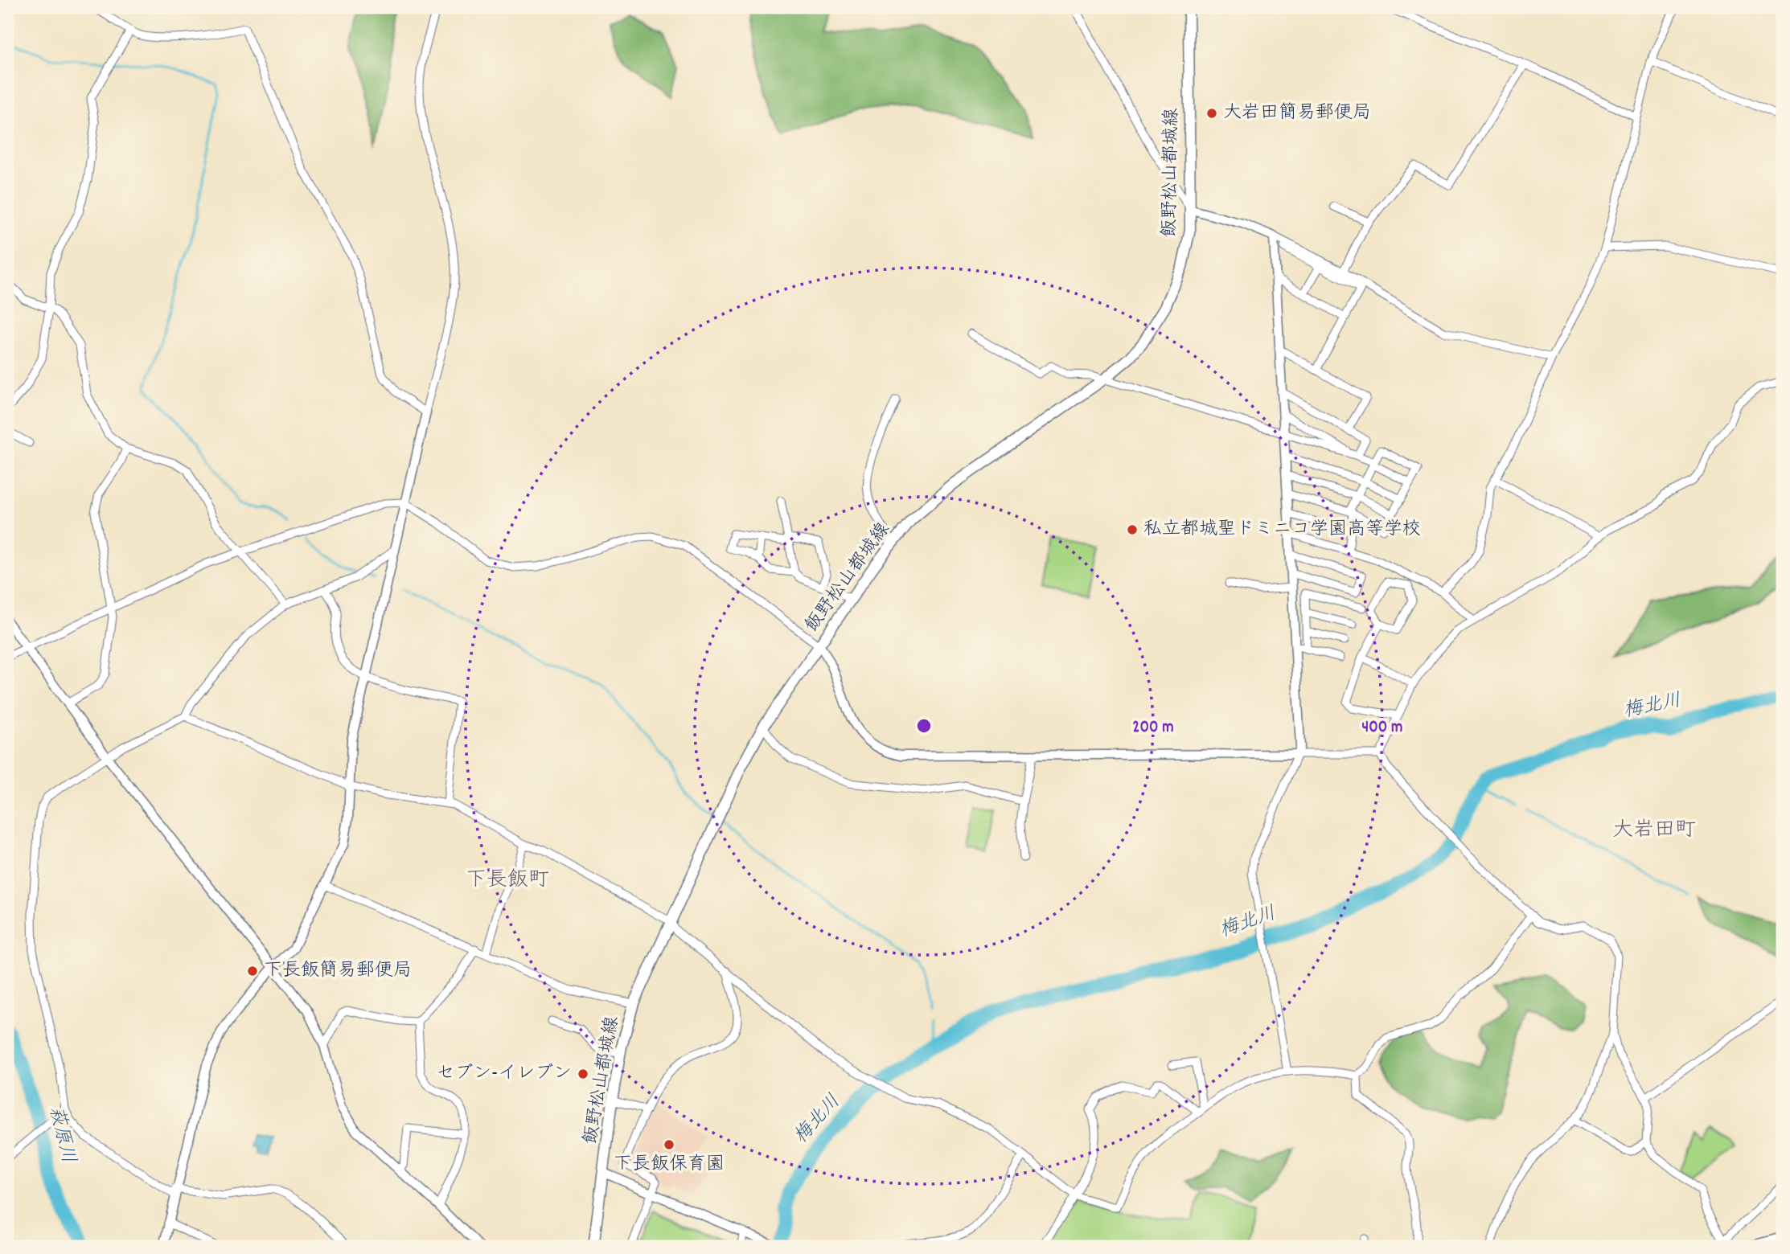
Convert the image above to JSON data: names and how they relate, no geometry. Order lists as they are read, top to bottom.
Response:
{
  "streets": {
    "main road": ["飯野松山都城線"]
  },
  "districts": ["大岩田町", "下長飯町"],
  "water": ["梅北川", "萩原川"],
  "places": [
    "大岩田簡易郵便局",
    "私立都城聖ドミニコ学園高等学校",
    "下長飯簡易郵便局",
    "セブン-イレブン",
    "下長飯保育園"
  ],
  "rings": ["200 m", "400 m"]
}
